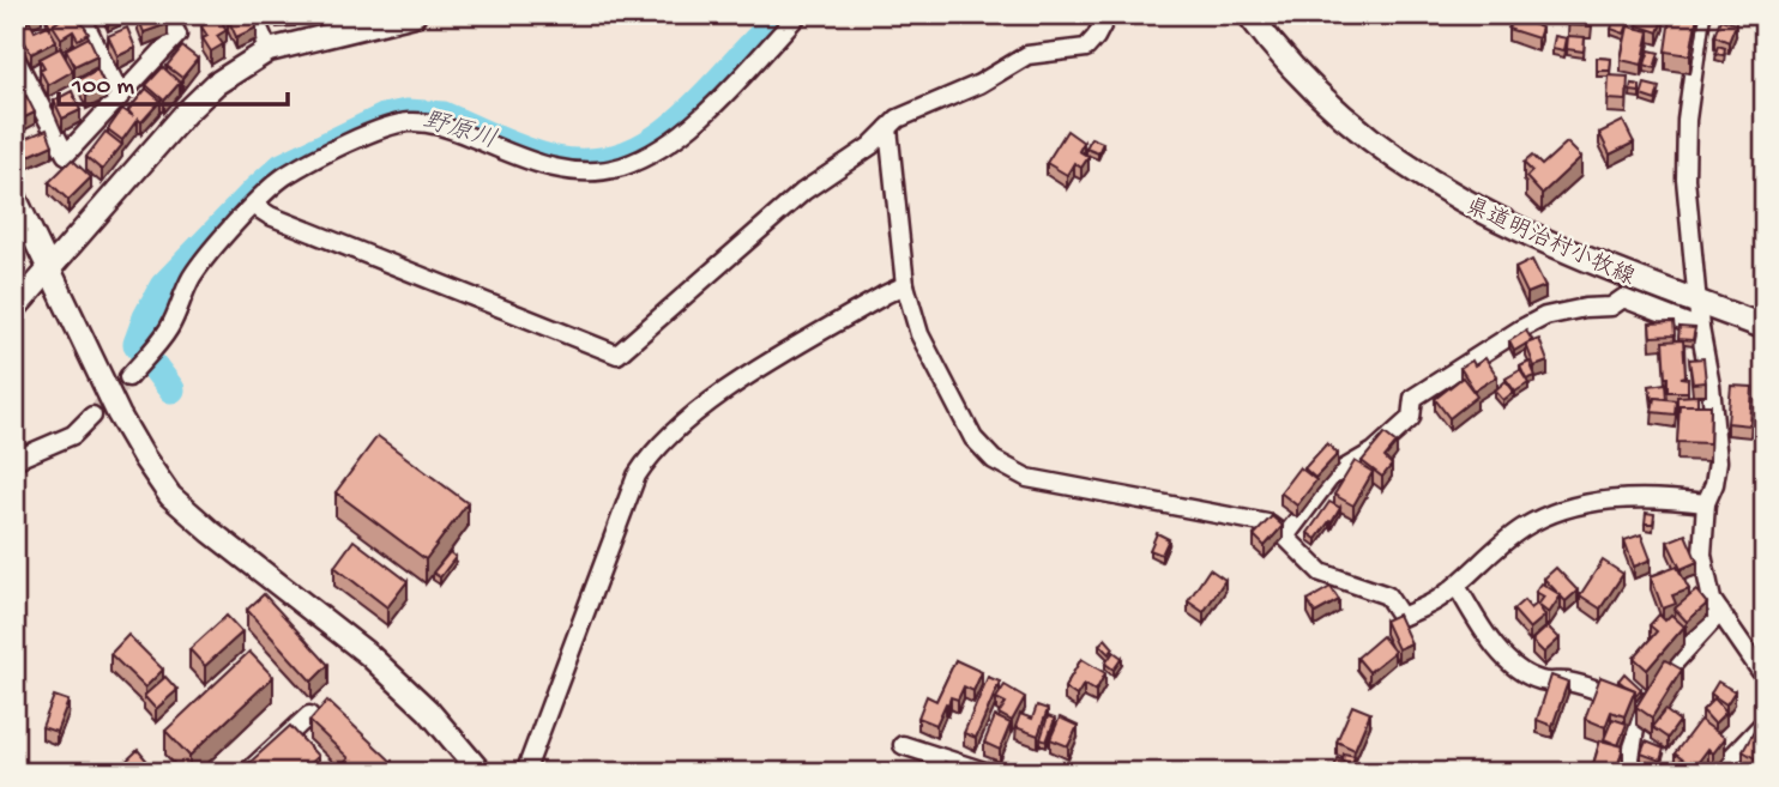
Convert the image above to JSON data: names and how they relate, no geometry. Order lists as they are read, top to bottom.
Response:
{
  "streets": {
    "main road": ["県道明治村小牧線"]
  },
  "water": ["野原川"],
  "scale_bar": "100 m"
}
